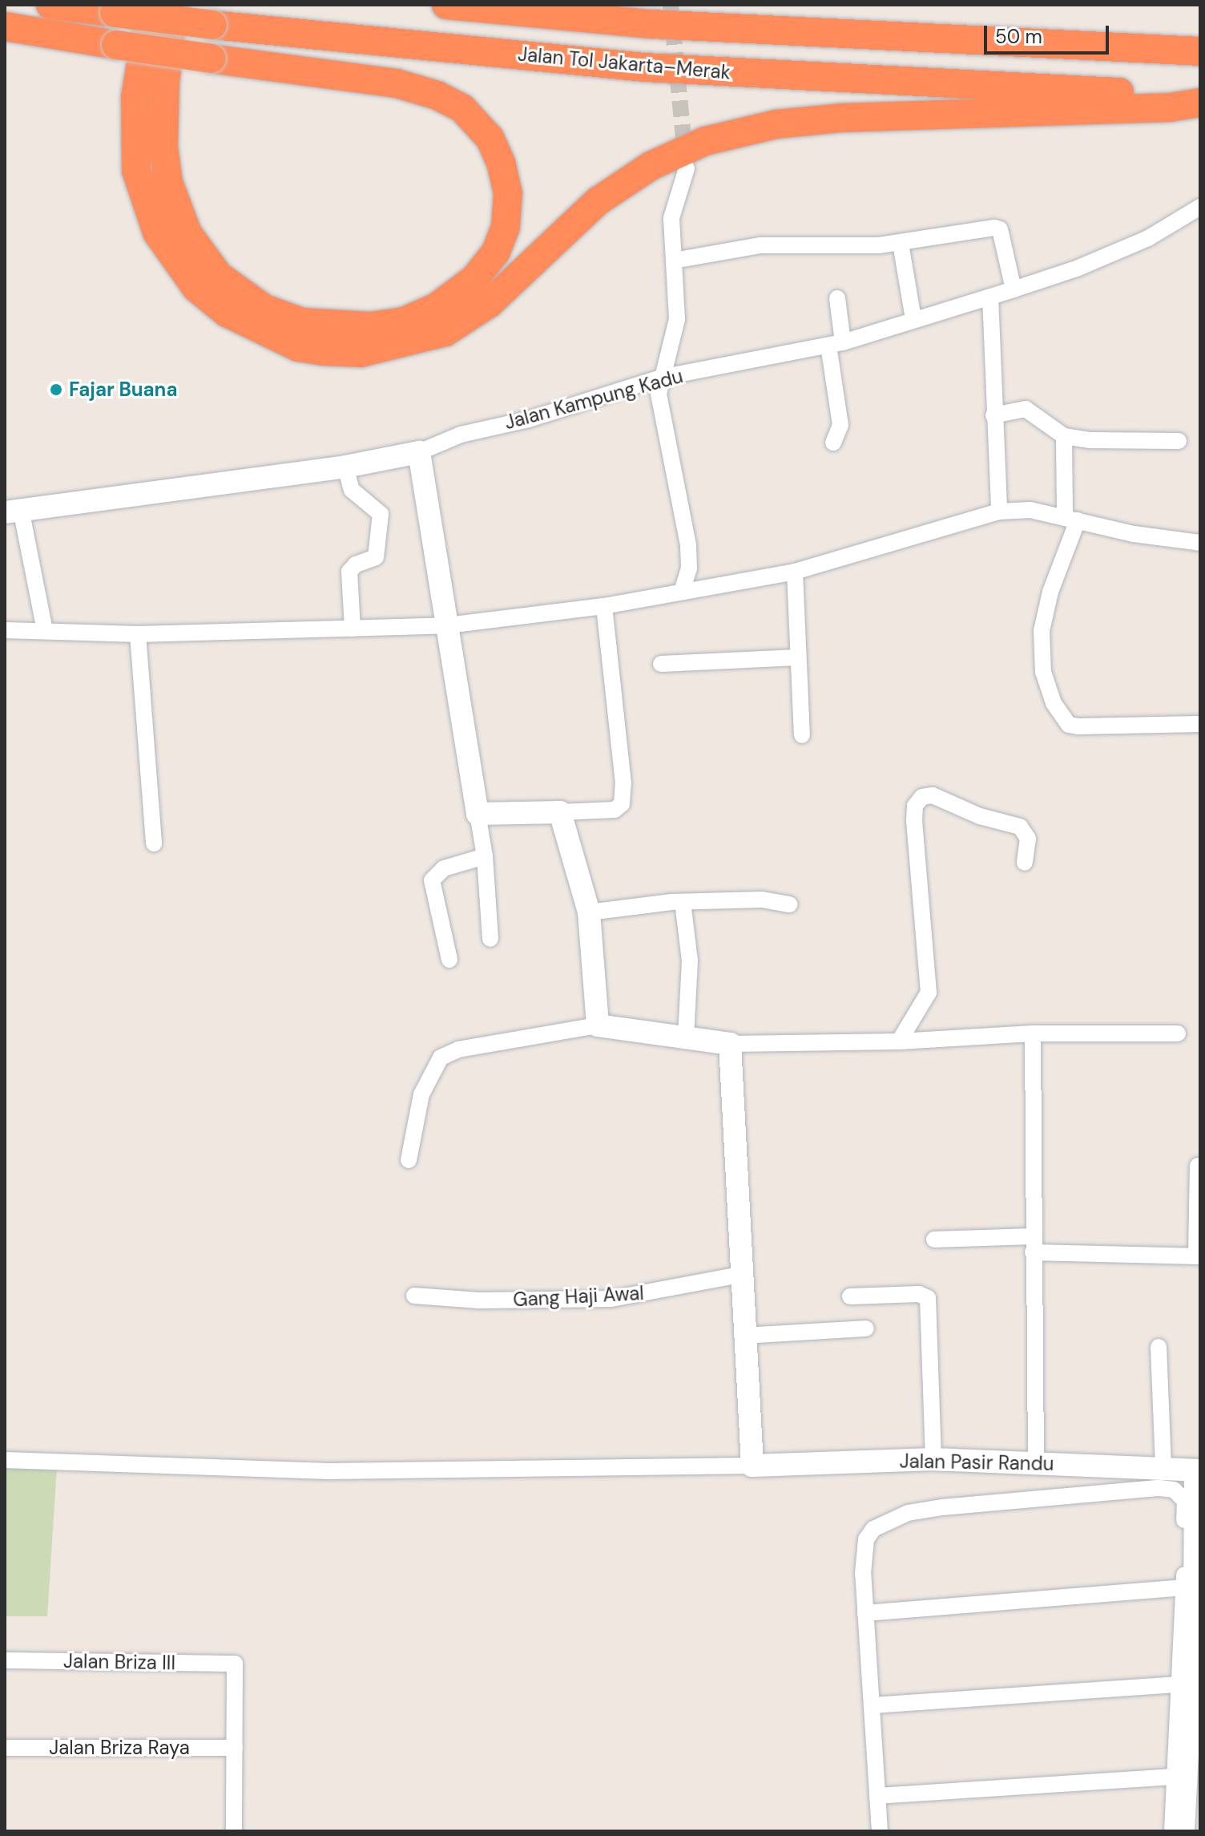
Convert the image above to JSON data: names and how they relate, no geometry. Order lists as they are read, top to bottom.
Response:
{
  "streets": {
    "highway": ["Jalan Tol Jakarta–Merak"],
    "street": [
      "Jalan Kampung Kadu",
      "Gang Haji Awal",
      "Jalan Pasir Randu",
      "Jalan Briza III",
      "Jalan Briza Raya"
    ]
  },
  "crossings": [
    ["Jalan Briza III", "Jalan Briza Raya"]
  ],
  "places": ["Fajar Buana"],
  "scale_bar": "50 m"
}
